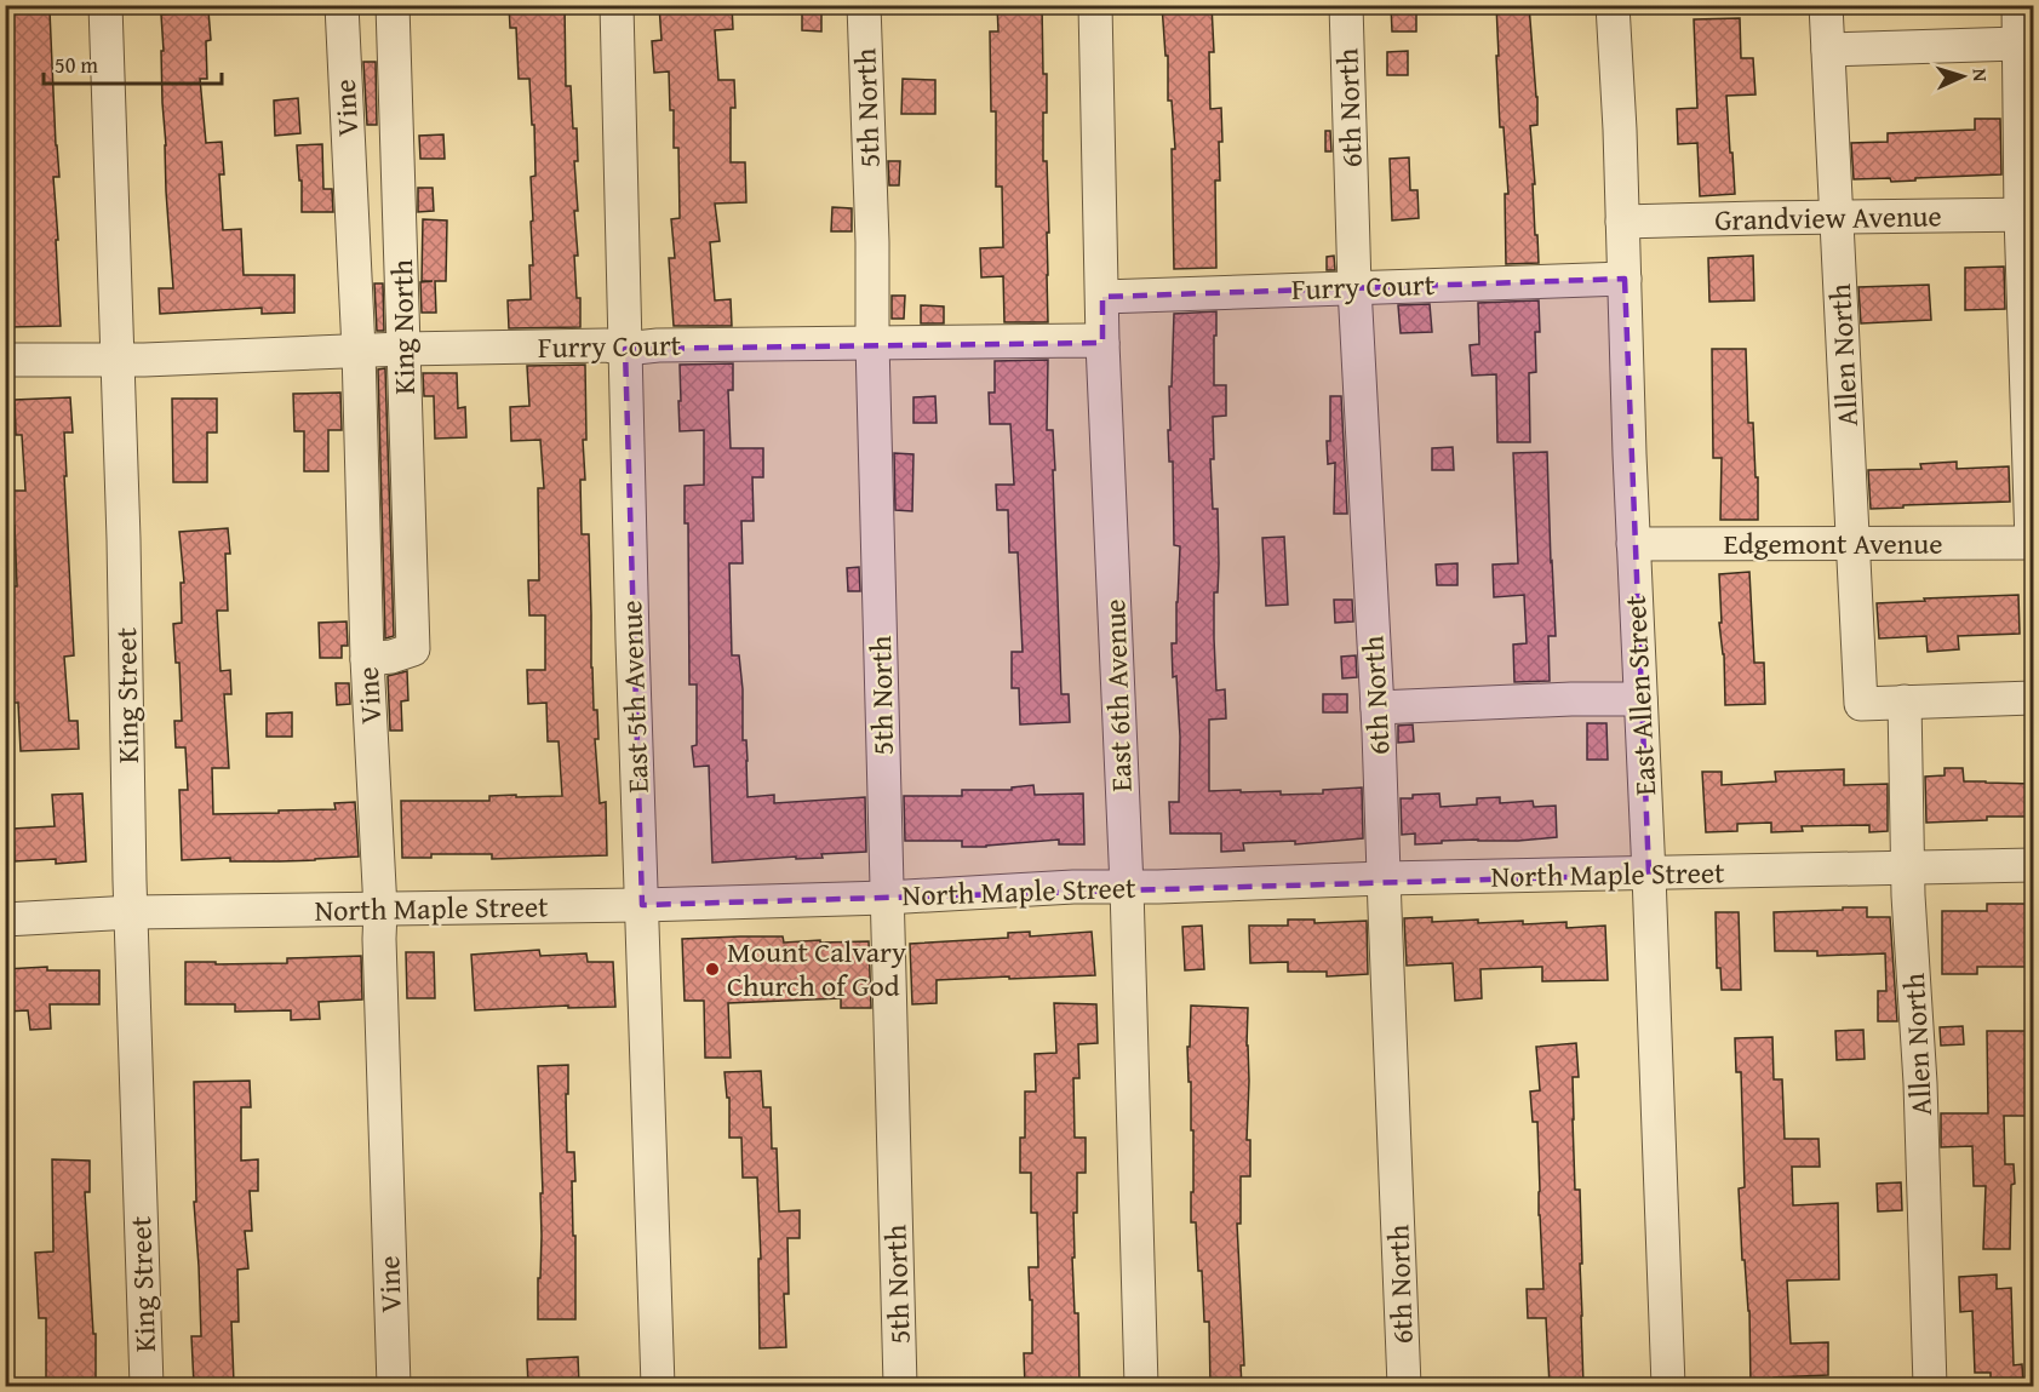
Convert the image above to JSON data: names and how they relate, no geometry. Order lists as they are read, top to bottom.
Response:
{
  "streets": {
    "street": [
      "Vine",
      "5th North",
      "6th North",
      "Grandview Avenue",
      "Furry Court",
      "King North",
      "Allen North",
      "Edgemont Avenue",
      "King Street",
      "East 6th Avenue",
      "East Allen Street",
      "East 5th Avenue",
      "North Maple Street"
    ]
  },
  "crossings": [
    ["Vine", "Furry Court"],
    ["Vine", "King North"],
    ["Vine", "North Maple Street"],
    ["5th North", "Furry Court"],
    ["5th North", "North Maple Street"],
    ["6th North", "Furry Court"],
    ["6th North", "North Maple Street"],
    ["Grandview Avenue", "Allen North"],
    ["Grandview Avenue", "East Allen Street"],
    ["Furry Court", "King North"],
    ["Furry Court", "King Street"],
    ["Furry Court", "East 6th Avenue"],
    ["Furry Court", "East Allen Street"],
    ["Furry Court", "East 5th Avenue"],
    ["Allen North", "Edgemont Avenue"],
    ["Allen North", "North Maple Street"],
    ["Edgemont Avenue", "East Allen Street"],
    ["King Street", "North Maple Street"],
    ["East 6th Avenue", "North Maple Street"],
    ["East Allen Street", "North Maple Street"],
    ["East 5th Avenue", "North Maple Street"]
  ],
  "places": ["Mount Calvary Church of God"],
  "scale_bar": "50 m",
  "north": "right"
}
